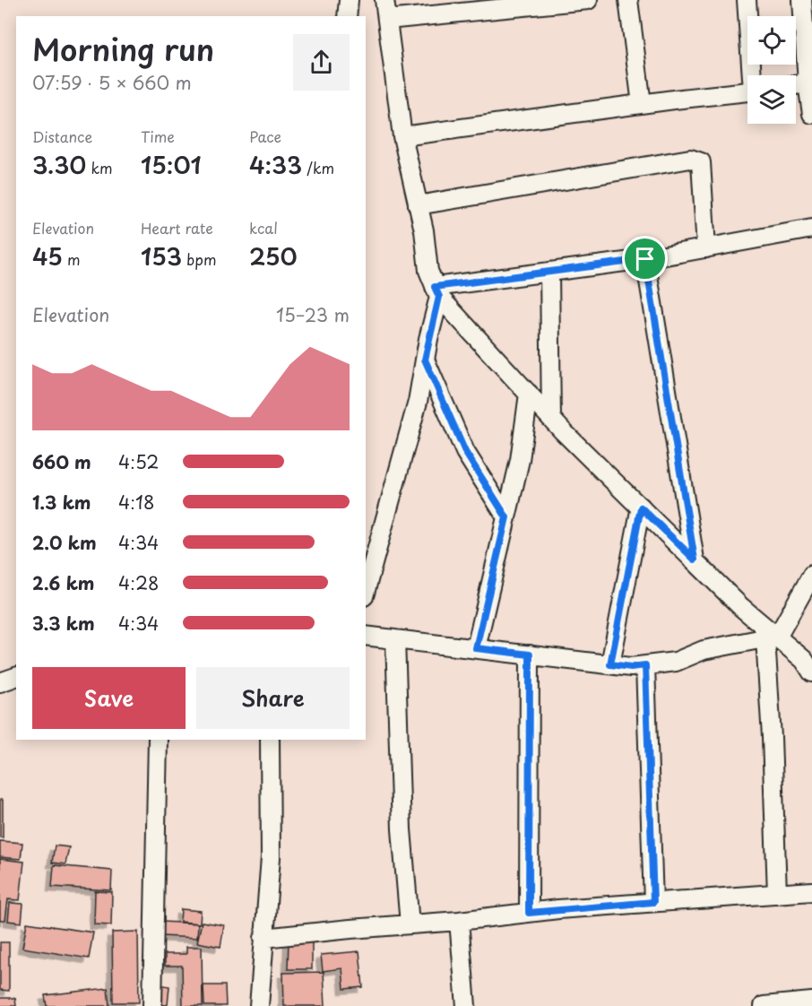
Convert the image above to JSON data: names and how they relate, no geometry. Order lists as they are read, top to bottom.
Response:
{
  "page": {
    "heading": ["Morning run", "07:59 · 5 × 660 m"],
    "stats": [
      ["Distance", "3.30 km"],
      ["Time", "15:01"],
      ["Pace", "4:33 /km"],
      ["Elevation", "45 m"],
      ["Heart rate", "153 bpm"],
      ["kcal", "250"]
    ],
    "chart": ["Elevation", "15–23 m"],
    "list": [
      {
        "name": "660 m",
        "note": "4:52"
      },
      {
        "name": "1.3 km",
        "note": "4:18"
      },
      {
        "name": "2.0 km",
        "note": "4:34"
      },
      {
        "name": "2.6 km",
        "note": "4:28"
      },
      {
        "name": "3.3 km",
        "note": "4:34"
      }
    ],
    "buttons": ["Save", "Share"]
  }
}
